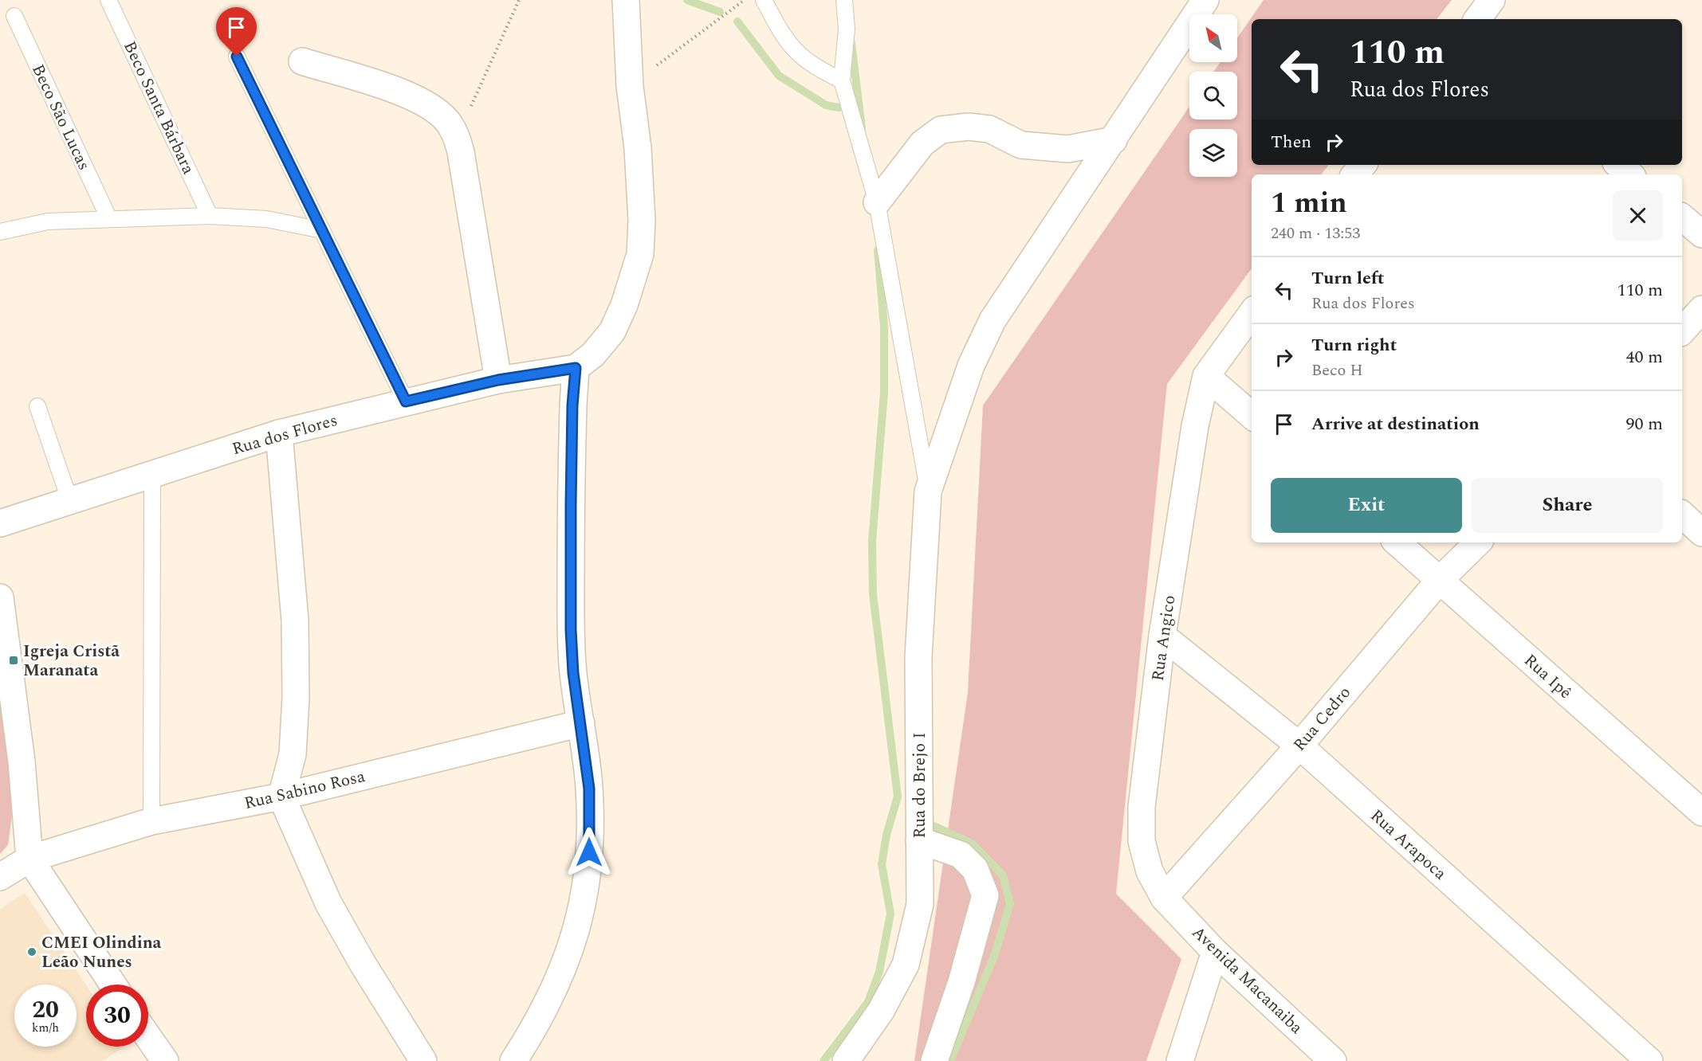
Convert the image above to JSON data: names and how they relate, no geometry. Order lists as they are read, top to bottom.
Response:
{
  "streets": {
    "street": [
      "Rua dos Flores",
      "Rua Angico",
      "Rua Ipê",
      "Rua Cedro",
      "Rua do Brejo I",
      "Rua Sabino Rosa",
      "Rua Arapoca",
      "Avenida Macanaiba"
    ],
    "lane": ["Beco Santa Bárbara", "Beco São Lucas"]
  },
  "crossings": [
    ["Rua Angico", "Rua Cedro"],
    ["Rua Angico", "Rua Arapoca"],
    ["Rua Angico", "Avenida Macanaiba"],
    ["Rua Ipê", "Rua Cedro"],
    ["Rua Cedro", "Rua Arapoca"],
    ["Rua Cedro", "Avenida Macanaiba"]
  ],
  "places": {
    "transit": ["Igreja Cristã Maranata"],
    "other": ["CMEI Olindina Leão Nunes"]
  },
  "north": "top left",
  "page": {
    "turn": ["110 m", "Rua dos Flores"],
    "then": "Then",
    "heading": ["1 min", "240 m · 13:53"],
    "list": [
      {
        "name": "Turn left",
        "note": "Rua dos Flores",
        "value": "110 m"
      },
      {
        "name": "Turn right",
        "note": "Beco H",
        "value": "40 m"
      },
      {
        "name": "Arrive at destination",
        "value": "90 m"
      }
    ],
    "buttons": ["Exit", "Share"],
    "speed": "20 km/h",
    "limit": "30"
  }
}
